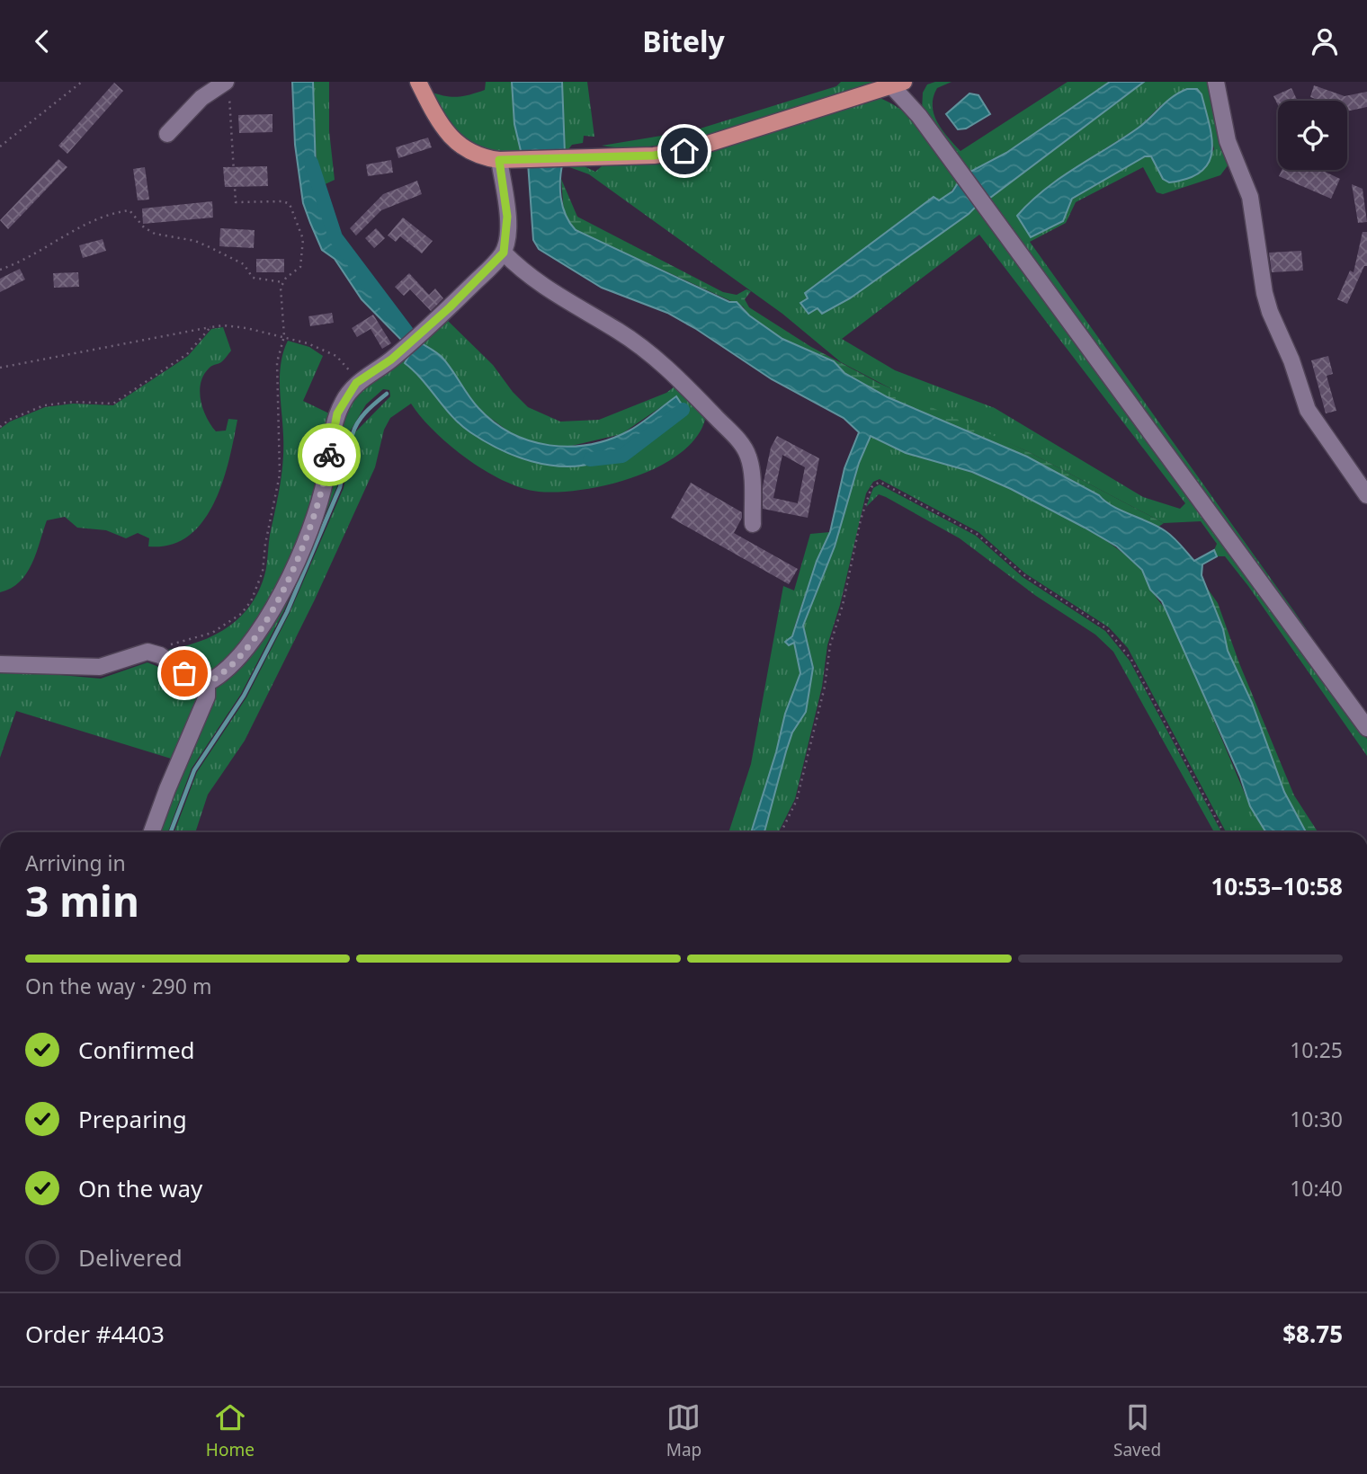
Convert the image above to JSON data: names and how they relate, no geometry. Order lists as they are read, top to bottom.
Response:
{
  "page": {
    "header": "Bitely",
    "heading": ["3 min", "Arriving in", "10:53–10:58"],
    "panel": ["Order #4403", "$8.75"],
    "bar": "On the way · 290 m",
    "list": [
      ["Confirmed", "10:25"],
      ["Preparing", "10:30"],
      ["On the way", "10:40"],
      "Delivered"
    ],
    "tabs": ["Home", "Map", "Saved"]
  }
}
